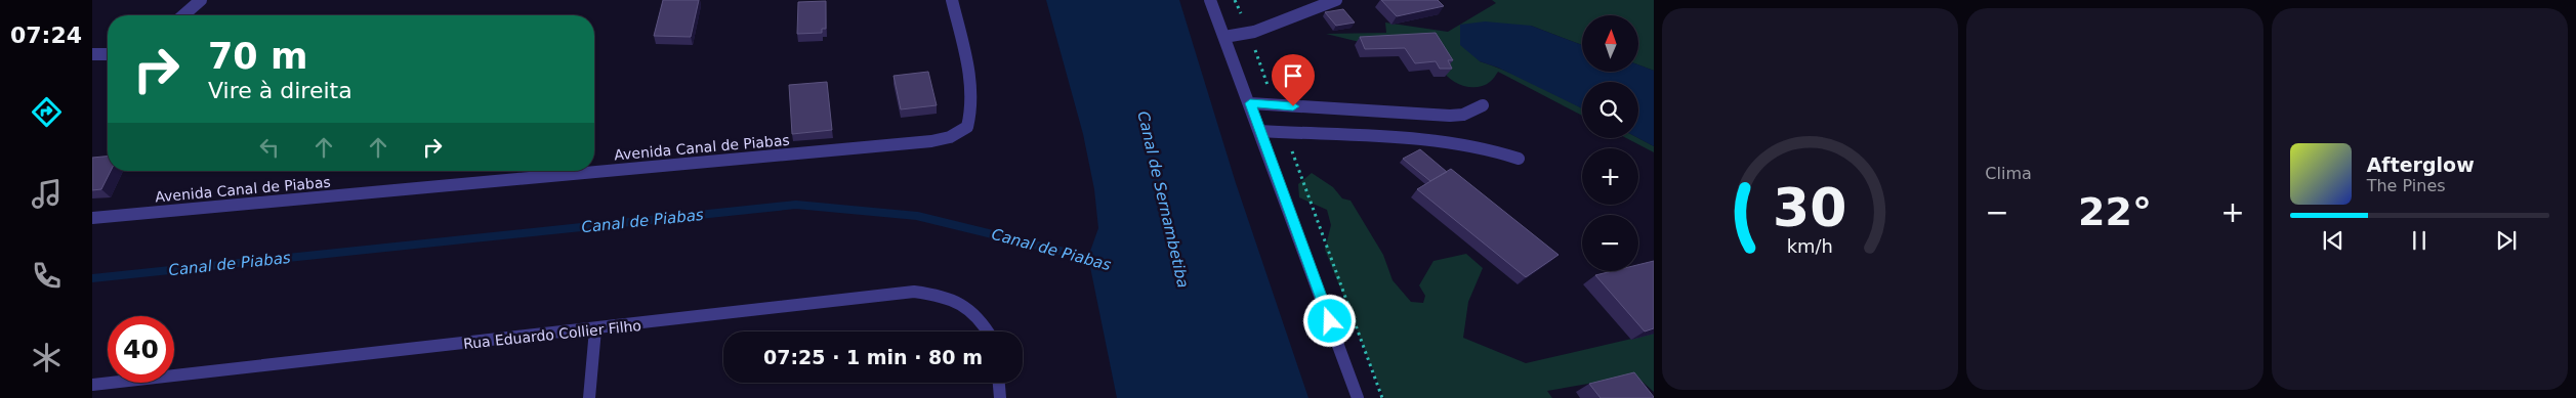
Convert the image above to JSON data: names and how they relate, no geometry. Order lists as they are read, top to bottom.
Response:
{
  "streets": {
    "street": ["Avenida Canal de Piabas", "Rua Eduardo Collier Filho"]
  },
  "water": ["Canal de Sernambetiba", "Canal de Piabas"],
  "north": "top",
  "page": {
    "tabs": "07:24",
    "tile": "Clima",
    "map_buttons": ["+", "−"],
    "turn": ["70 m", "Vire à direita"],
    "song": ["Afterglow", "The Pines"],
    "heat": ["−", "22°", "+"],
    "limit": "40",
    "trip": "07:25 · 1 min · 80 m",
    "gauge": ["30", "km/h"]
  }
}
